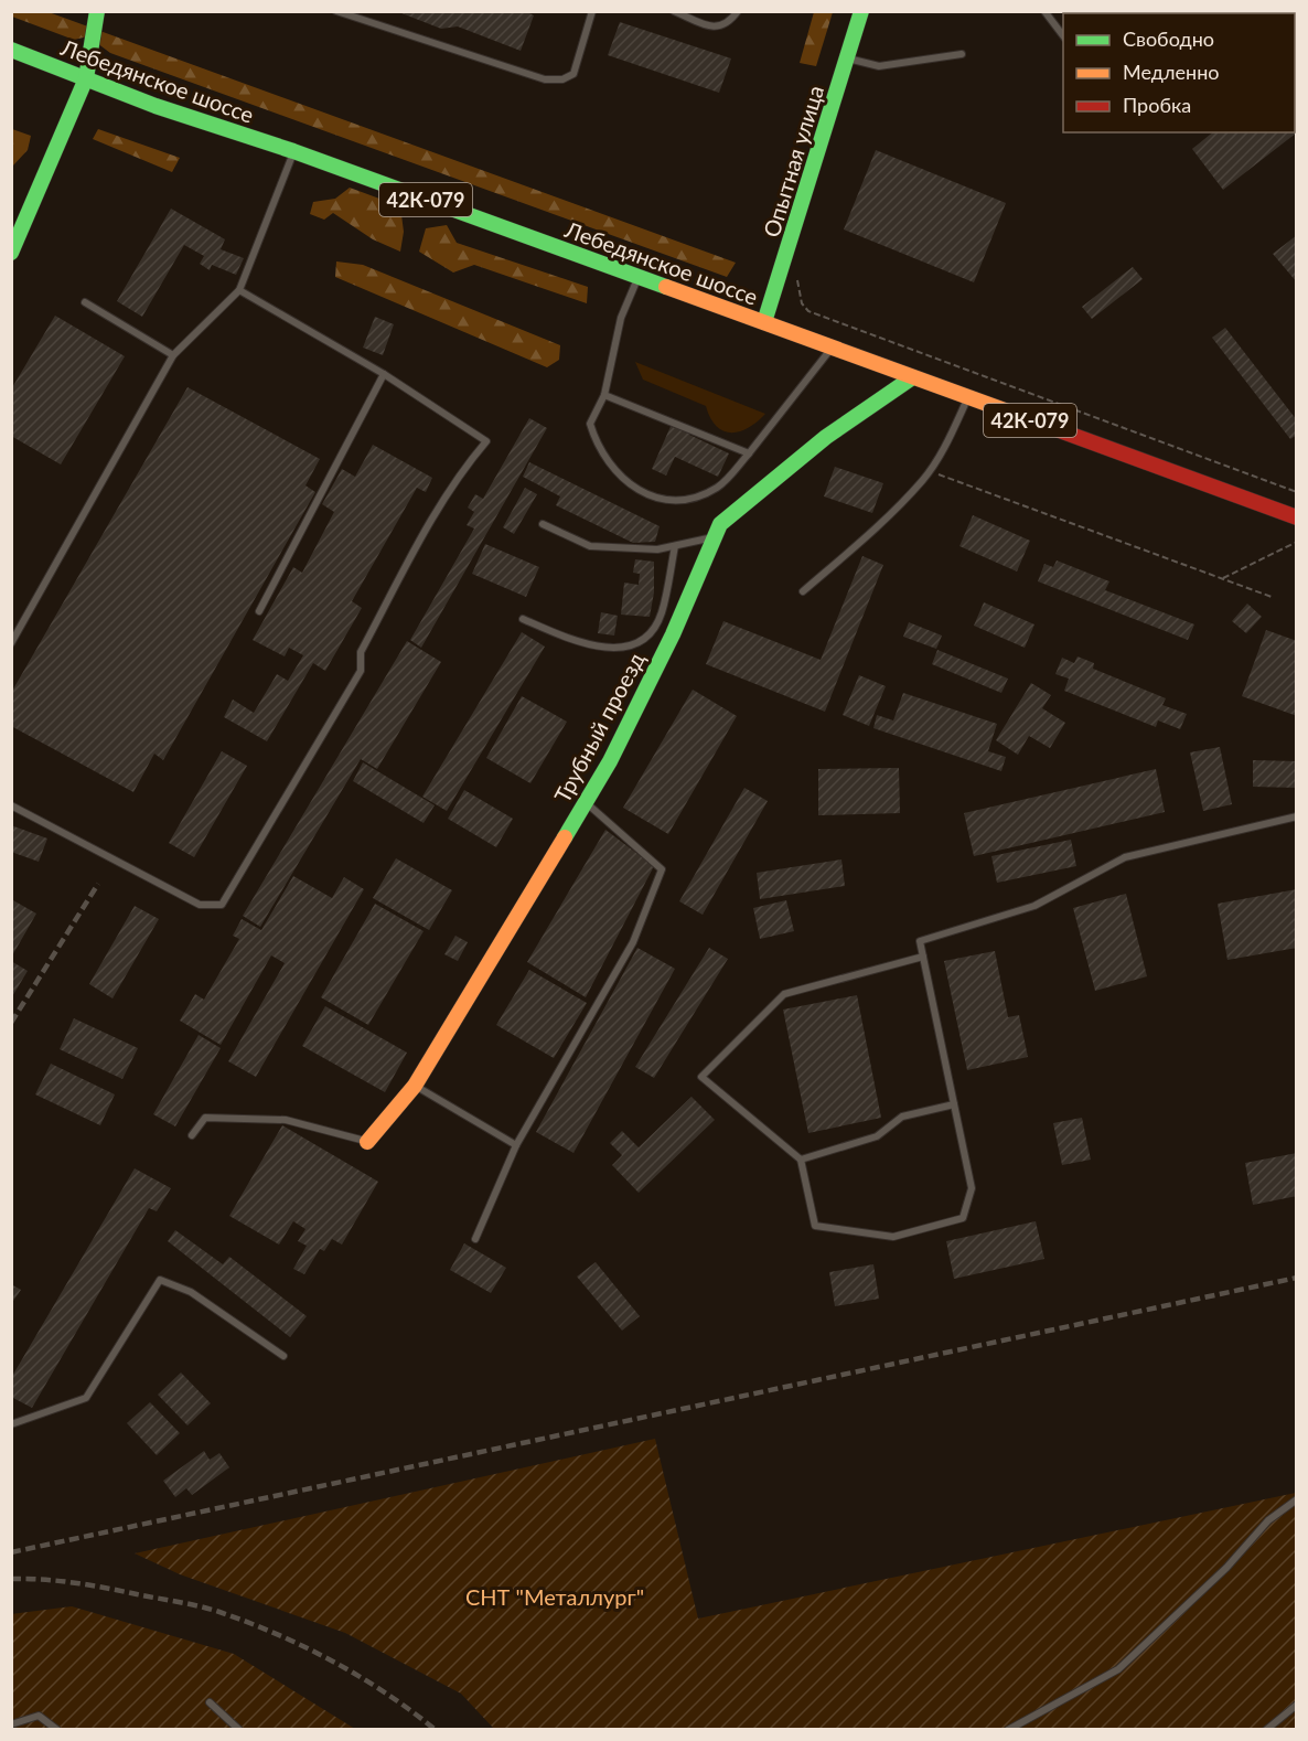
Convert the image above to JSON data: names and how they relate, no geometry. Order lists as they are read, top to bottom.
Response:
{
  "streets": {
    "street": [
      "Лебедянское шоссе",
      "Опытная улица",
      "42К-079",
      "Трубный проезд"
    ]
  },
  "crossings": [
    ["Лебедянское шоссе", "Опытная улица"],
    ["Лебедянское шоссе", "Трубный проезд"]
  ],
  "parks": ["СНТ \"Металлург\""],
  "legend": ["Свободно", "Медленно", "Пробка"]
}
